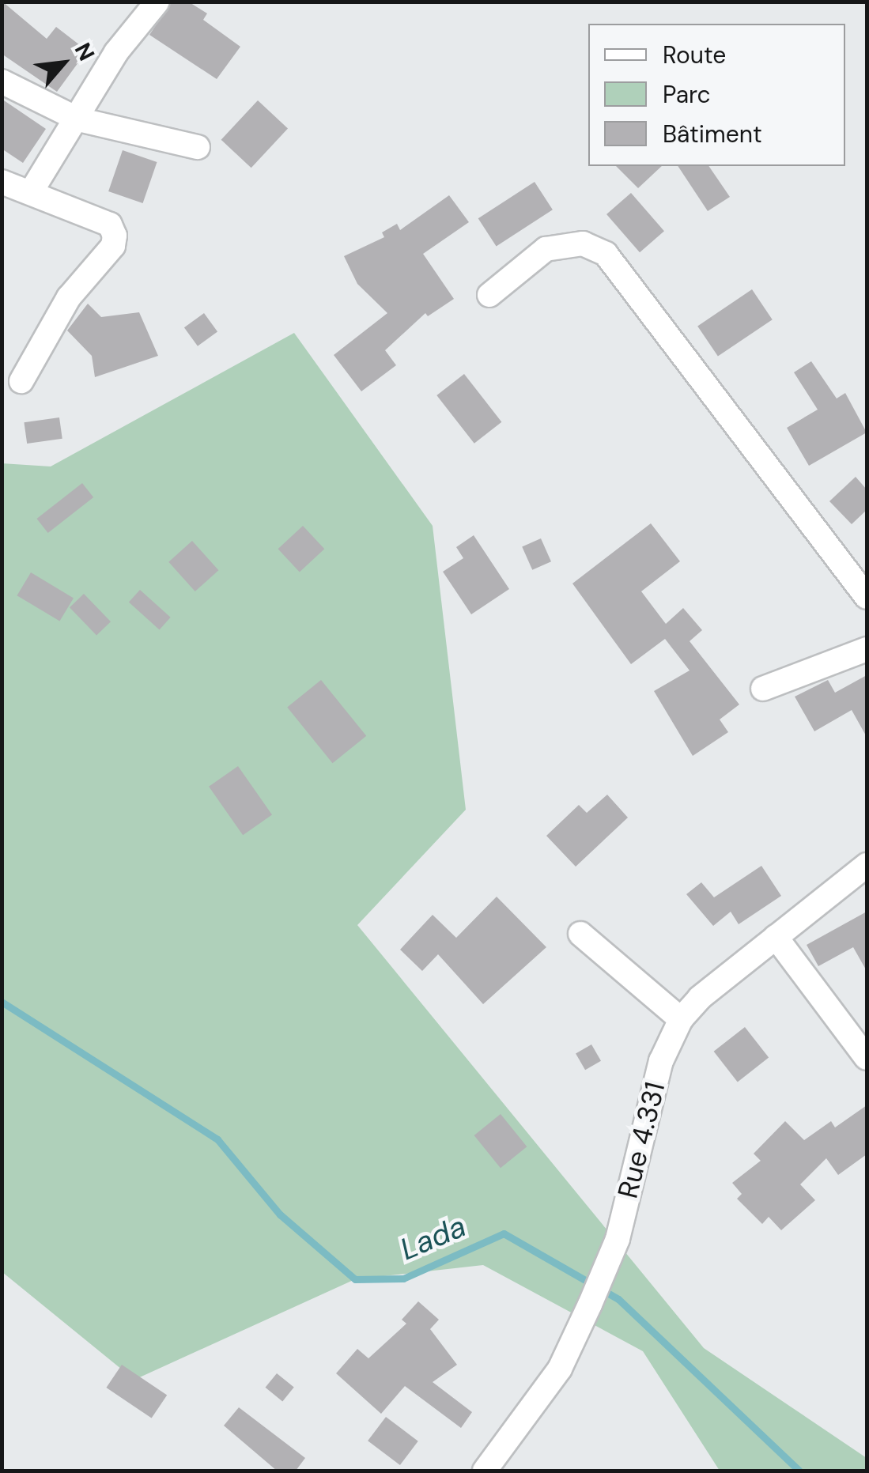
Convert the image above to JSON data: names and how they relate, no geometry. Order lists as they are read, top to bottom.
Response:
{
  "streets": {
    "street": ["Rue 4.331"]
  },
  "water": ["Lada"],
  "legend": ["Route", "Parc", "Bâtiment"],
  "north": "top right"
}
